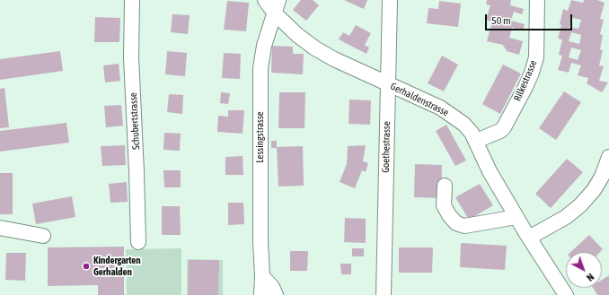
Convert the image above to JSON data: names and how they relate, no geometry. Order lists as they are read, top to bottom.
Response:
{
  "streets": {
    "street": [
      "Rilkestrasse",
      "Gerhaldenstrasse",
      "Schubertstrasse",
      "Lessingstrasse",
      "Goethestrasse"
    ]
  },
  "crossings": [
    ["Rilkestrasse", "Gerhaldenstrasse"],
    ["Gerhaldenstrasse", "Lessingstrasse"],
    ["Gerhaldenstrasse", "Goethestrasse"]
  ],
  "places": ["Kindergarten Gerhalden"],
  "scale_bar": "50 m",
  "north": "bottom right"
}
